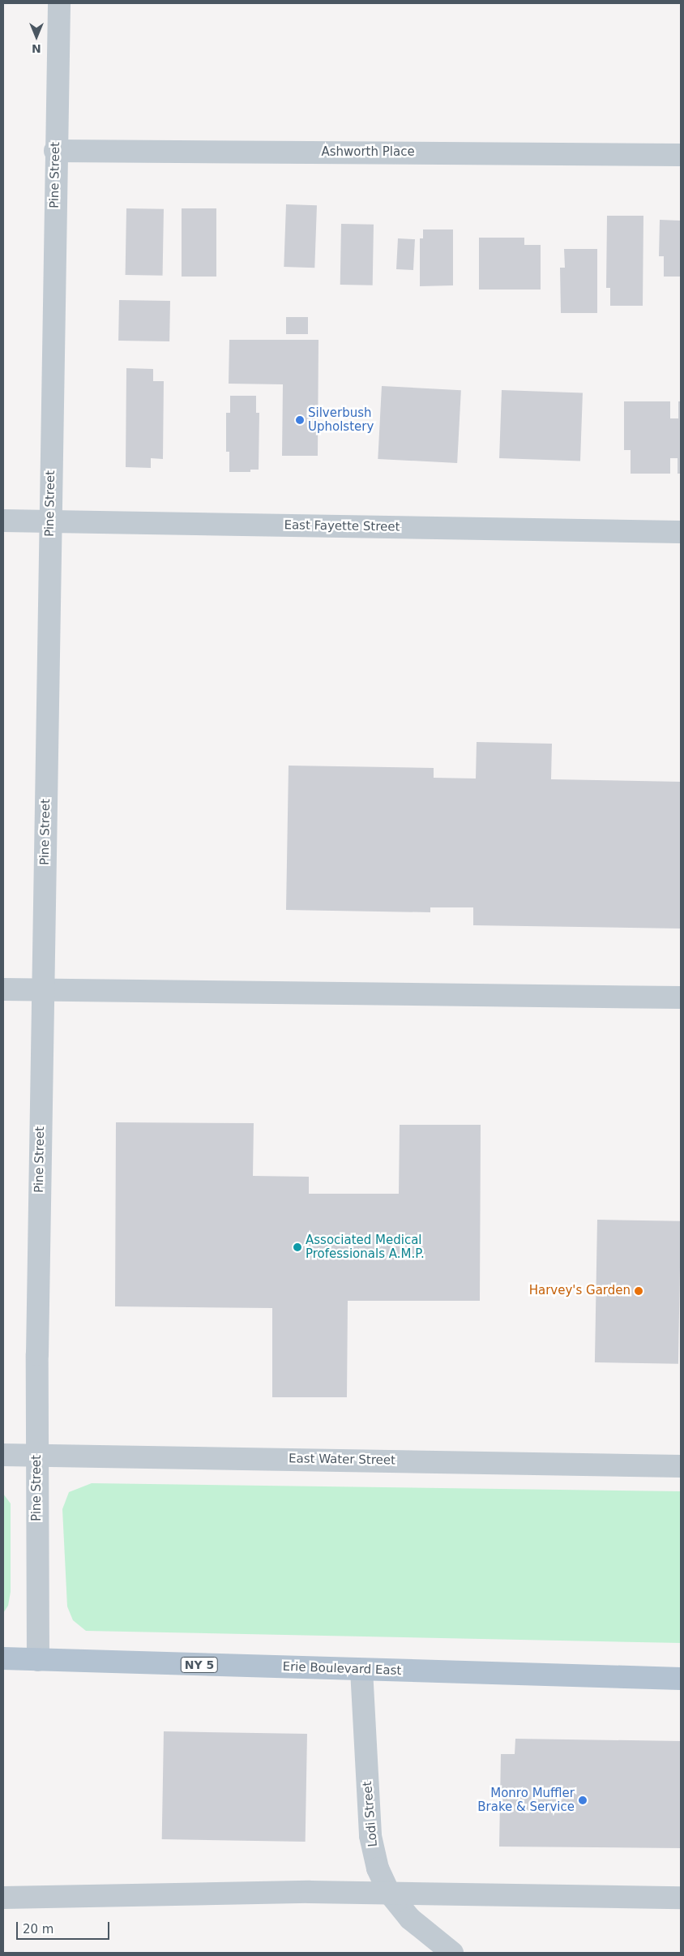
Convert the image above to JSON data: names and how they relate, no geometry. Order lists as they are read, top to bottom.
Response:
{
  "streets": {
    "main road": ["NY 5", "Erie Boulevard East"],
    "street": [
      "Ashworth Place",
      "Pine Street",
      "East Fayette Street",
      "East Water Street",
      "Lodi Street"
    ]
  },
  "crossings": [
    ["Ashworth Place", "Pine Street"],
    ["Pine Street", "East Fayette Street"],
    ["Pine Street", "East Water Street"],
    ["Pine Street", "Erie Boulevard East"],
    ["Erie Boulevard East", "Lodi Street"]
  ],
  "places": [
    "Silverbush Upholstery",
    "Associated Medical Professionals A.M.P.",
    "Harvey's Garden",
    "Monro Muffler Brake & Service"
  ],
  "scale_bar": "20 m",
  "north": "bottom"
}
